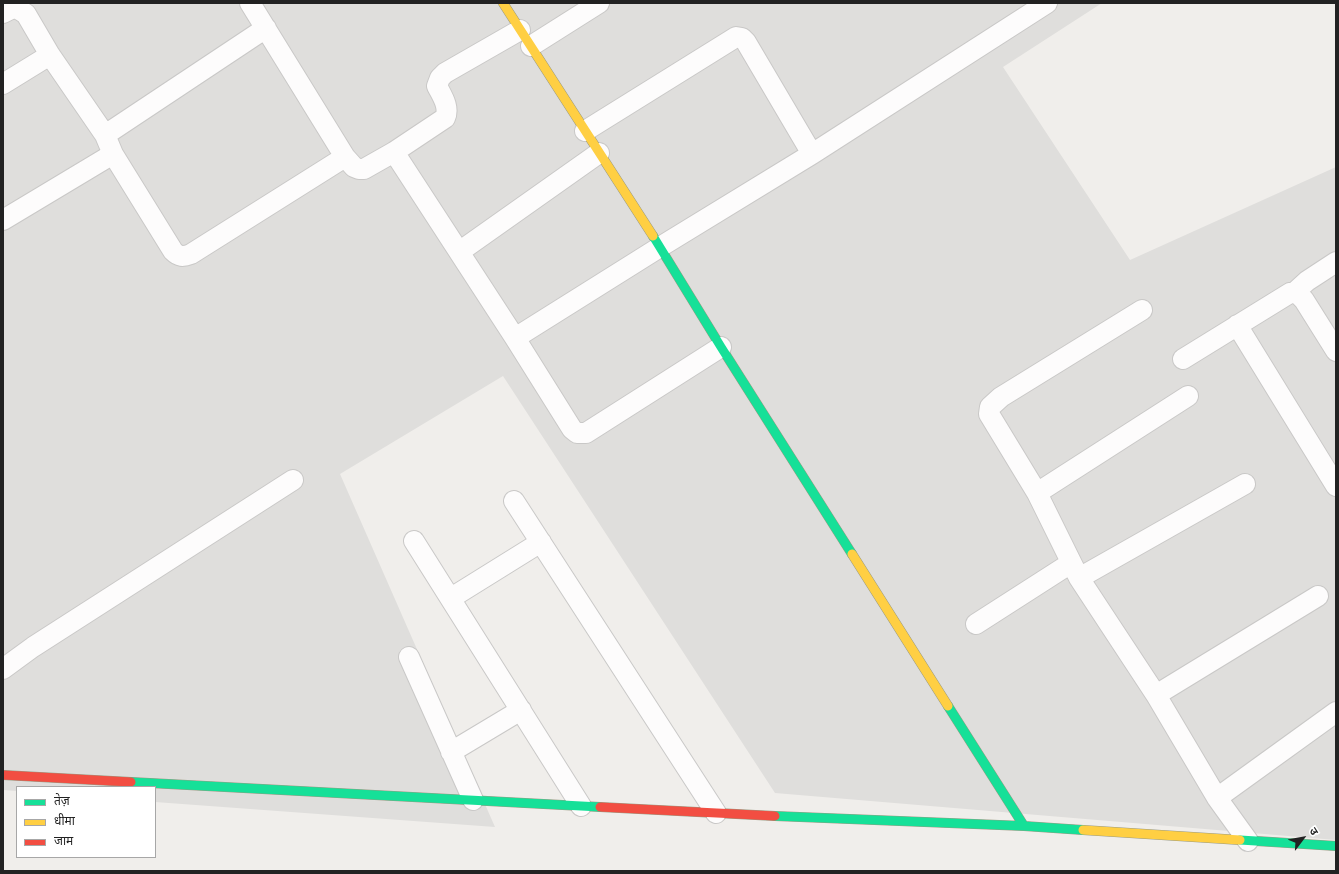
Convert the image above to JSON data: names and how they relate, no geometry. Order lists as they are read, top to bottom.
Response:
{
  "legend": ["तेज़", "धीमा", "जाम"],
  "north": "top right"
}
